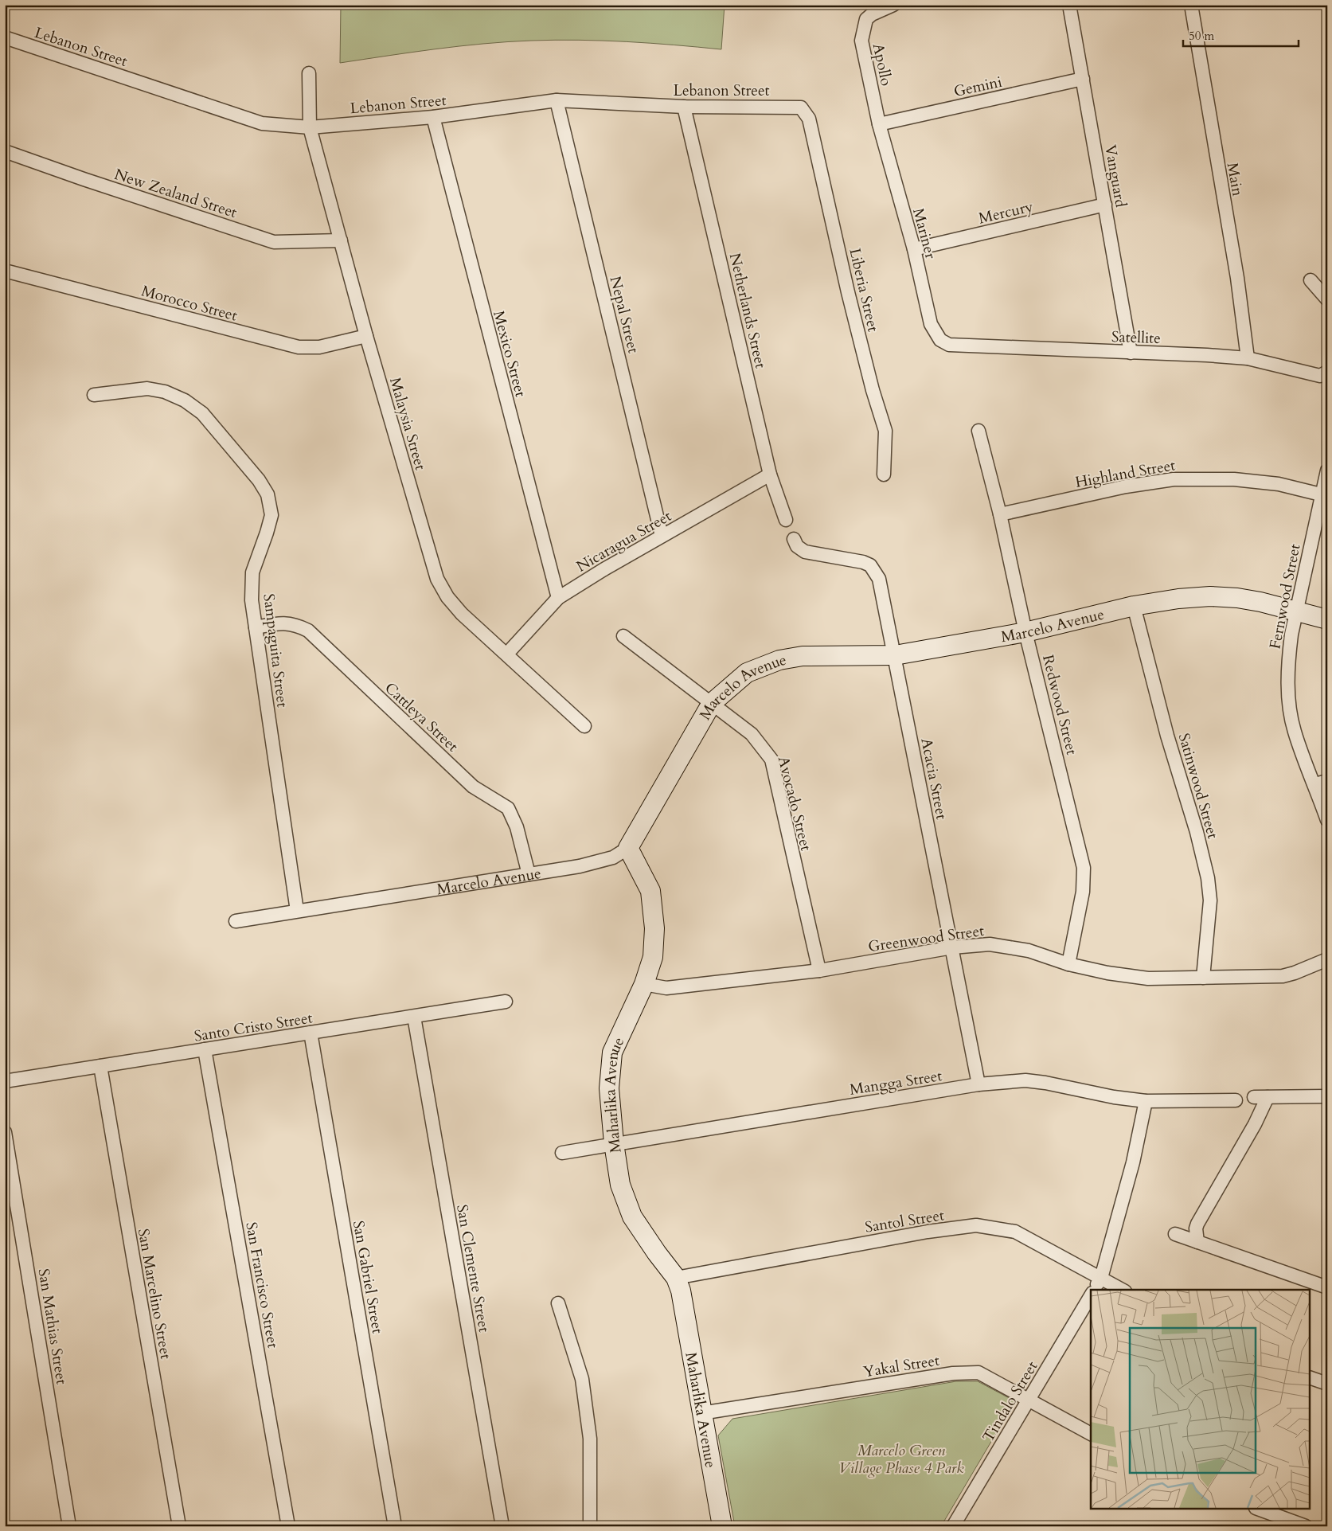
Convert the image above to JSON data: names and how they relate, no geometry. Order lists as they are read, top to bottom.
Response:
{
  "streets": {
    "street": [
      "Lebanon Street",
      "Apollo",
      "Gemini",
      "Vanguard",
      "Main",
      "New Zealand Street",
      "Mercury",
      "Mariner",
      "Liberia Street",
      "Morocco Street",
      "Netherlands Street",
      "Nepal Street",
      "Satellite",
      "Mexico Street",
      "Malaysia Street",
      "Highland Street",
      "Nicaragua Street",
      "Fernwood Street",
      "Marcelo Avenue",
      "Sampaguita Street",
      "Redwood Street",
      "Cattleya Street",
      "Acacia Street",
      "Satinwood Street",
      "Avocado Street",
      "Greenwood Street",
      "Santo Cristo Street",
      "Mangga Street",
      "Maharlika Avenue",
      "Santol Street",
      "San Clemente Street",
      "San Gabriel Street",
      "San Francisco Street",
      "San Marcelino Street",
      "San Mathias Street",
      "Yakal Street",
      "Tindalo Street"
    ]
  },
  "crossings": [
    ["Lebanon Street", "Liberia Street"],
    ["Lebanon Street", "Netherlands Street"],
    ["Lebanon Street", "Nepal Street"],
    ["Lebanon Street", "Mexico Street"],
    ["Lebanon Street", "Malaysia Street"],
    ["Apollo", "Gemini"],
    ["Apollo", "Mariner"],
    ["Gemini", "Vanguard"],
    ["Gemini", "Mariner"],
    ["Vanguard", "Mercury"],
    ["Vanguard", "Satellite"],
    ["Main", "Satellite"],
    ["New Zealand Street", "Malaysia Street"],
    ["Mercury", "Mariner"],
    ["Mariner", "Satellite"],
    ["Morocco Street", "Malaysia Street"],
    ["Netherlands Street", "Nicaragua Street"],
    ["Nepal Street", "Nicaragua Street"],
    ["Mexico Street", "Nicaragua Street"],
    ["Malaysia Street", "Nicaragua Street"],
    ["Highland Street", "Fernwood Street"],
    ["Highland Street", "Redwood Street"],
    ["Fernwood Street", "Marcelo Avenue"],
    ["Marcelo Avenue", "Sampaguita Street"],
    ["Marcelo Avenue", "Redwood Street"],
    ["Marcelo Avenue", "Cattleya Street"],
    ["Marcelo Avenue", "Acacia Street"],
    ["Marcelo Avenue", "Satinwood Street"],
    ["Marcelo Avenue", "Avocado Street"],
    ["Marcelo Avenue", "Maharlika Avenue"],
    ["Sampaguita Street", "Cattleya Street"],
    ["Redwood Street", "Greenwood Street"],
    ["Acacia Street", "Greenwood Street"],
    ["Acacia Street", "Mangga Street"],
    ["Satinwood Street", "Greenwood Street"],
    ["Avocado Street", "Greenwood Street"],
    ["Greenwood Street", "Maharlika Avenue"],
    ["Santo Cristo Street", "San Clemente Street"],
    ["Santo Cristo Street", "San Gabriel Street"],
    ["Santo Cristo Street", "San Francisco Street"],
    ["Santo Cristo Street", "San Marcelino Street"],
    ["Mangga Street", "Maharlika Avenue"],
    ["Mangga Street", "Tindalo Street"],
    ["Maharlika Avenue", "Santol Street"],
    ["Maharlika Avenue", "Yakal Street"],
    ["Santol Street", "Tindalo Street"],
    ["Yakal Street", "Tindalo Street"]
  ],
  "parks": ["Marcelo Green Village Phase 4 Park"],
  "scale_bar": "50 m"
}
